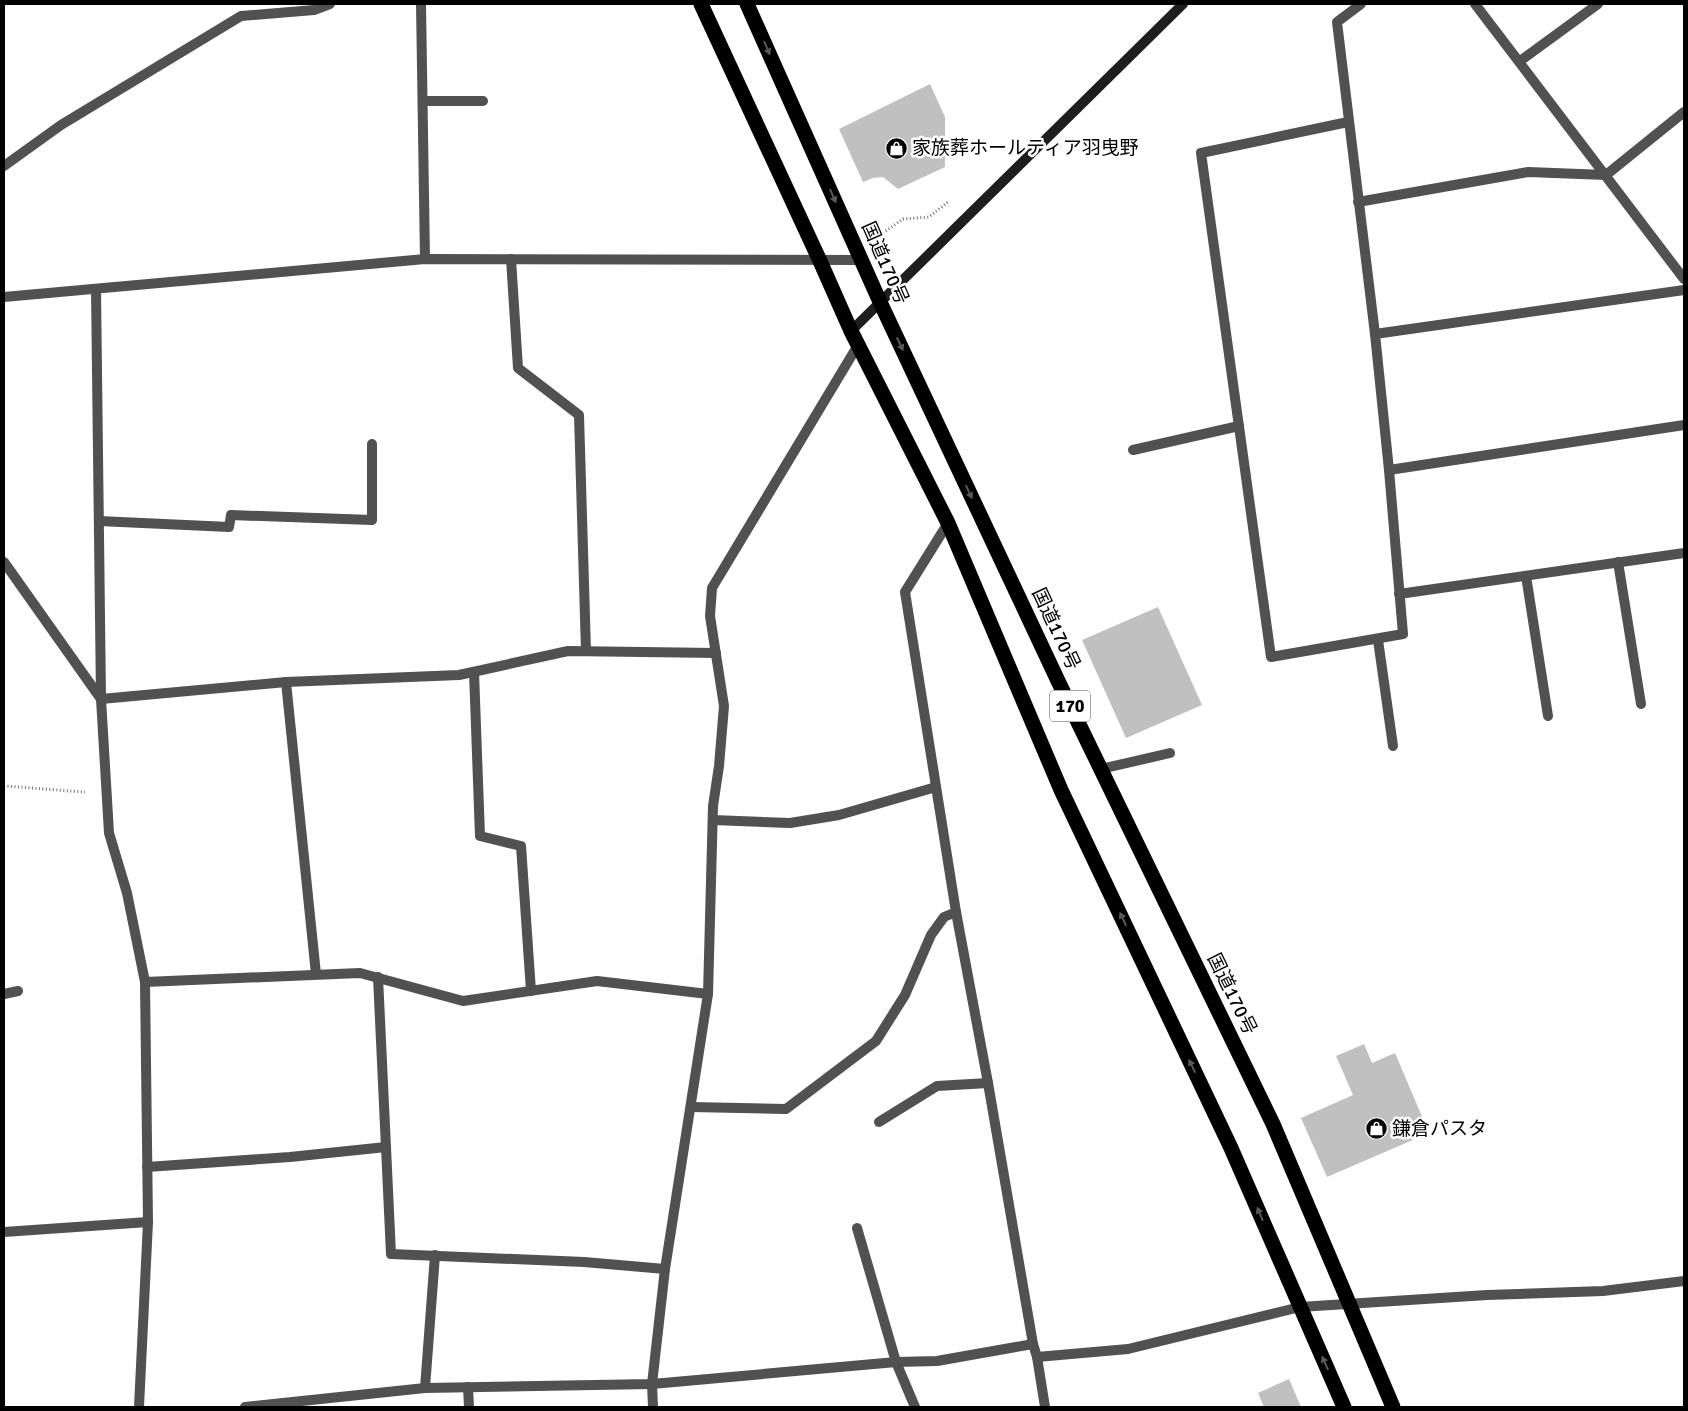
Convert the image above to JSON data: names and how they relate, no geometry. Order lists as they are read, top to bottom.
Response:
{
  "streets": {
    "highway": ["国道170号", "170"]
  },
  "places": {
    "shop": ["家族葬ホールティア羽曳野", "鎌倉パスタ"]
  }
}
